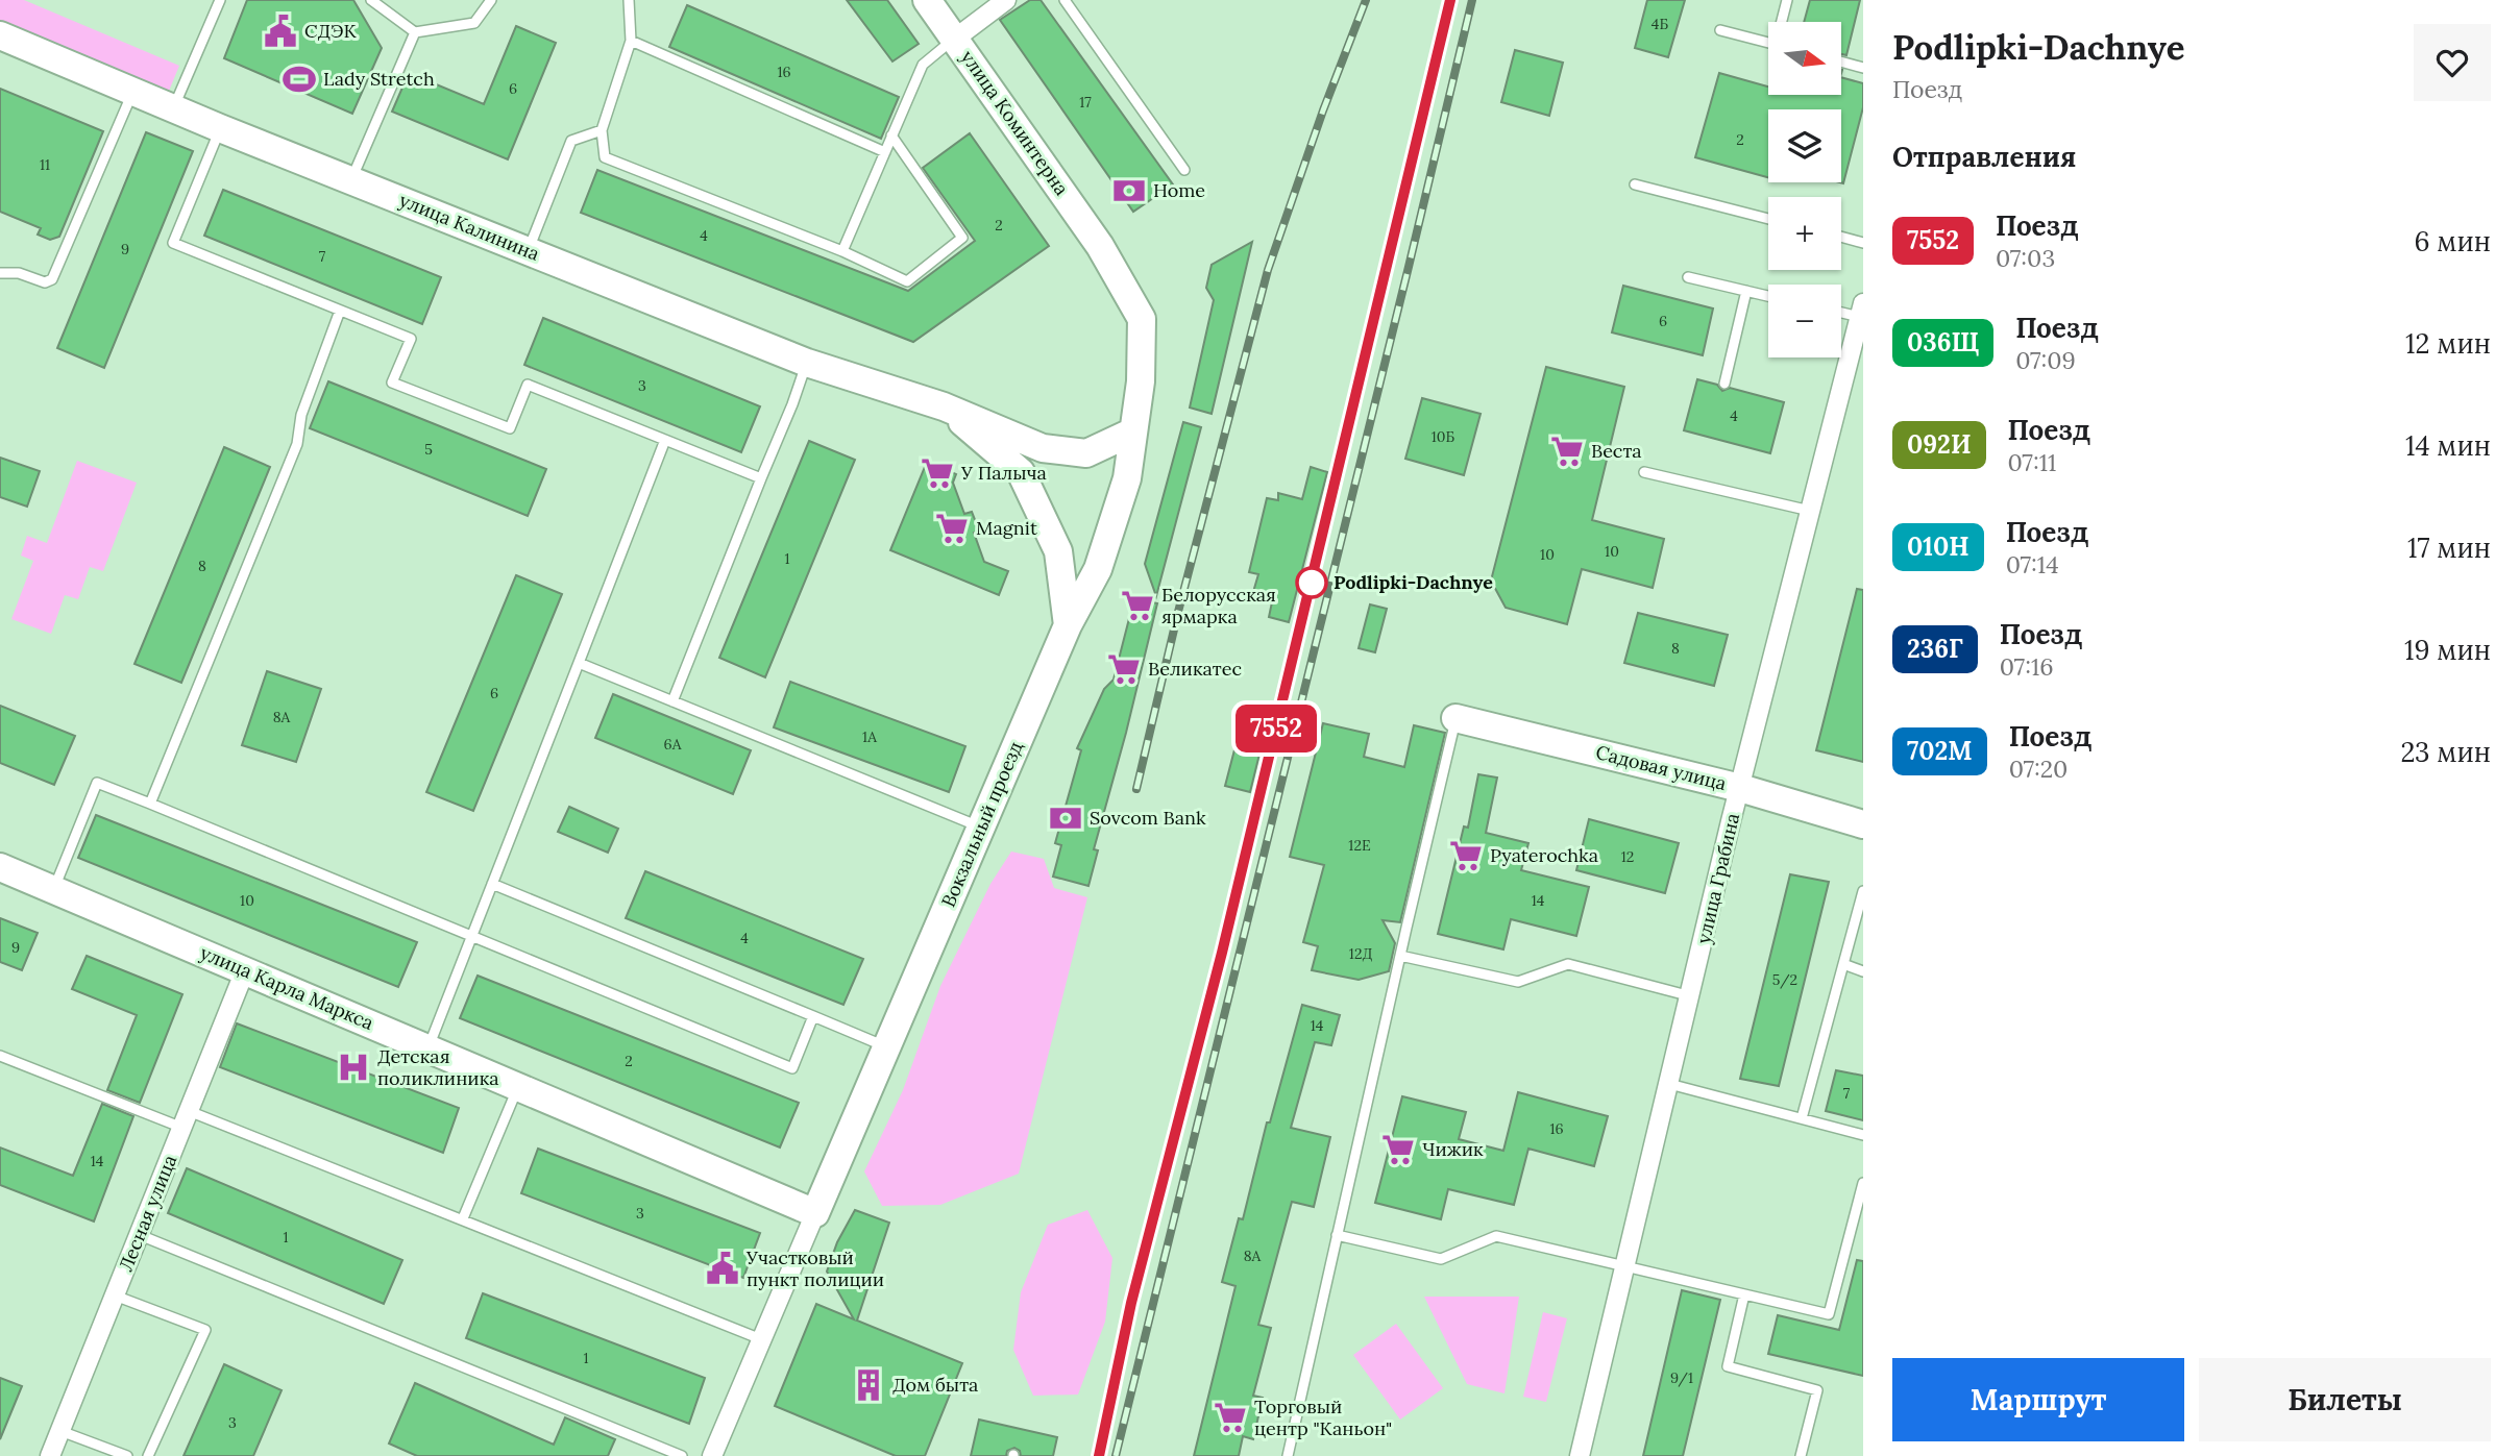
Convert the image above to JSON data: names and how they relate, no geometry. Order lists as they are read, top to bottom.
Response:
{
  "streets": {
    "street": [
      "улица Коминтерна",
      "улица Калинина",
      "Садовая улица",
      "Вокзальный проезд",
      "улица Грабина",
      "улица Карла Маркса",
      "Лесная улица"
    ]
  },
  "crossings": [
    ["улица Коминтерна", "улица Калинина"],
    ["улица Коминтерна", "Вокзальный проезд"],
    ["улица Калинина", "Вокзальный проезд"],
    ["Садовая улица", "улица Грабина"],
    ["Вокзальный проезд", "улица Карла Маркса"],
    ["улица Карла Маркса", "Лесная улица"]
  ],
  "places": {
    "public building": ["СДЭК", "Участковый пункт полиции"],
    "sports": ["Lady Stretch"],
    "bank": ["Home", "Sovcom Bank"],
    "supermarket": [
      "Веста",
      "У Палыча",
      "Magnit",
      "Белорусская ярмарка",
      "Великатес",
      "Pyaterochka",
      "Чижик",
      "Торговый центр \"Каньон\""
    ],
    "other": ["Podlipki-Dachnye"],
    "hospital": ["Детская поликлиника"],
    "building": ["Дом быта"]
  },
  "house_numbers": [
    "4Б",
    "16",
    "6",
    "17",
    "2",
    "11",
    "2",
    "4",
    "9",
    "7",
    "6",
    "3",
    "4",
    "10Б",
    "5",
    "10",
    "10",
    "1",
    "8",
    "8",
    "6",
    "8А",
    "1А",
    "6А",
    "12Е",
    "12",
    "10",
    "14",
    "4",
    "9",
    "12Д",
    "5/2",
    "14",
    "2",
    "7",
    "16",
    "14",
    "3",
    "1",
    "8А",
    "1",
    "9/1",
    "3"
  ],
  "north": "right",
  "page": {
    "on_map": "7552",
    "heading": [
      ["Podlipki-Dachnye", "Поезд"],
      "Отправления"
    ],
    "map_buttons": ["+", "−"],
    "list": [
      {
        "mark": "7552",
        "name": "Поезд",
        "note": "07:03",
        "value": "6 мин"
      },
      {
        "mark": "036Щ",
        "name": "Поезд",
        "note": "07:09",
        "value": "12 мин"
      },
      {
        "mark": "092И",
        "name": "Поезд",
        "note": "07:11",
        "value": "14 мин"
      },
      {
        "mark": "010Н",
        "name": "Поезд",
        "note": "07:14",
        "value": "17 мин"
      },
      {
        "mark": "236Г",
        "name": "Поезд",
        "note": "07:16",
        "value": "19 мин"
      },
      {
        "mark": "702М",
        "name": "Поезд",
        "note": "07:20",
        "value": "23 мин"
      }
    ],
    "buttons": ["Маршрут", "Билеты"]
  }
}
